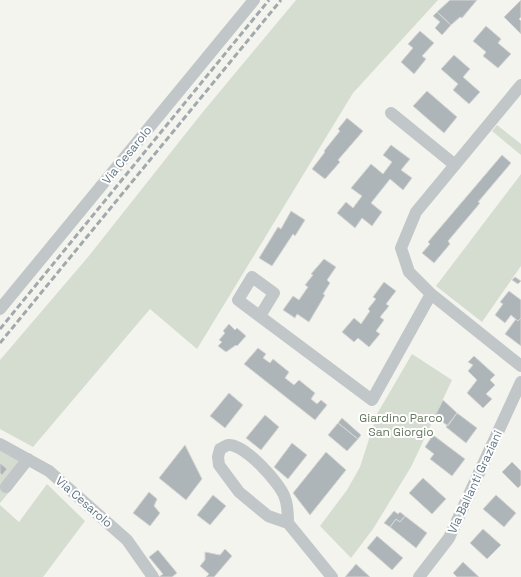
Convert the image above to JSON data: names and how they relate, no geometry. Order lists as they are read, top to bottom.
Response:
{
  "streets": {
    "street": ["Via Cesarolo", "Via Ballanti Graziani"]
  },
  "parks": ["Giardino Parco San Giorgio"]
}
